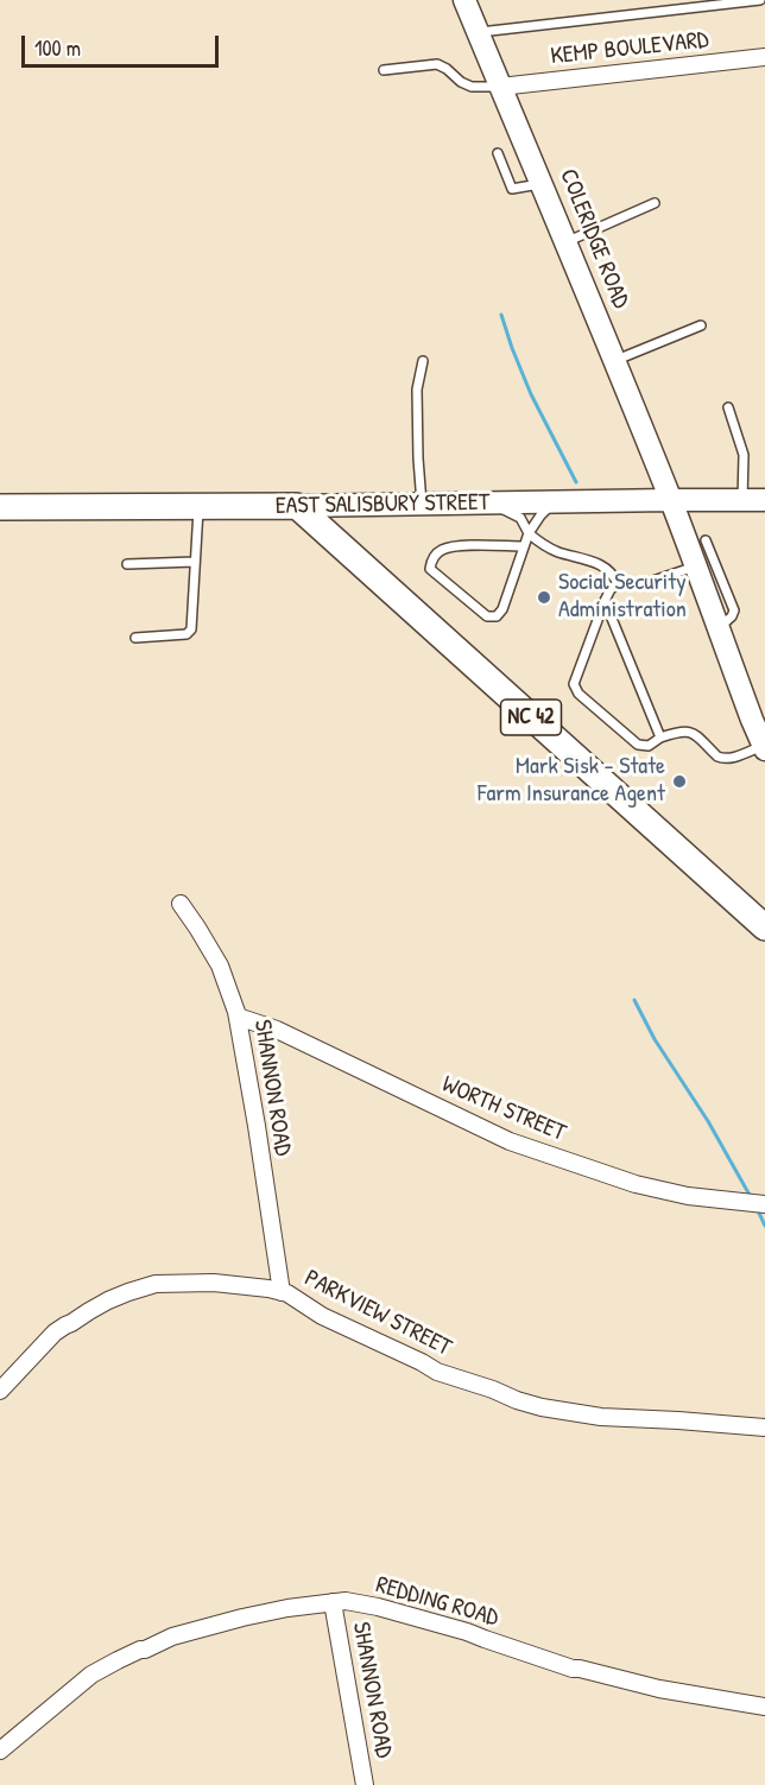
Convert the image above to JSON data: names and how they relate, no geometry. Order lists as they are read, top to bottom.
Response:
{
  "streets": {
    "main road": ["EAST SALISBURY STREET", "NC 42"],
    "street": [
      "KEMP BOULEVARD",
      "COLERIDGE ROAD",
      "SHANNON ROAD",
      "WORTH STREET",
      "PARKVIEW STREET",
      "REDDING ROAD"
    ]
  },
  "crossings": [
    ["KEMP BOULEVARD", "COLERIDGE ROAD"],
    ["COLERIDGE ROAD", "EAST SALISBURY STREET"],
    ["EAST SALISBURY STREET", "NC 42"],
    ["SHANNON ROAD", "WORTH STREET"],
    ["SHANNON ROAD", "PARKVIEW STREET"],
    ["SHANNON ROAD", "REDDING ROAD"]
  ],
  "places": ["Social Security Administration", "Mark Sisk - State Farm Insurance Agent"],
  "scale_bar": "100 m"
}
